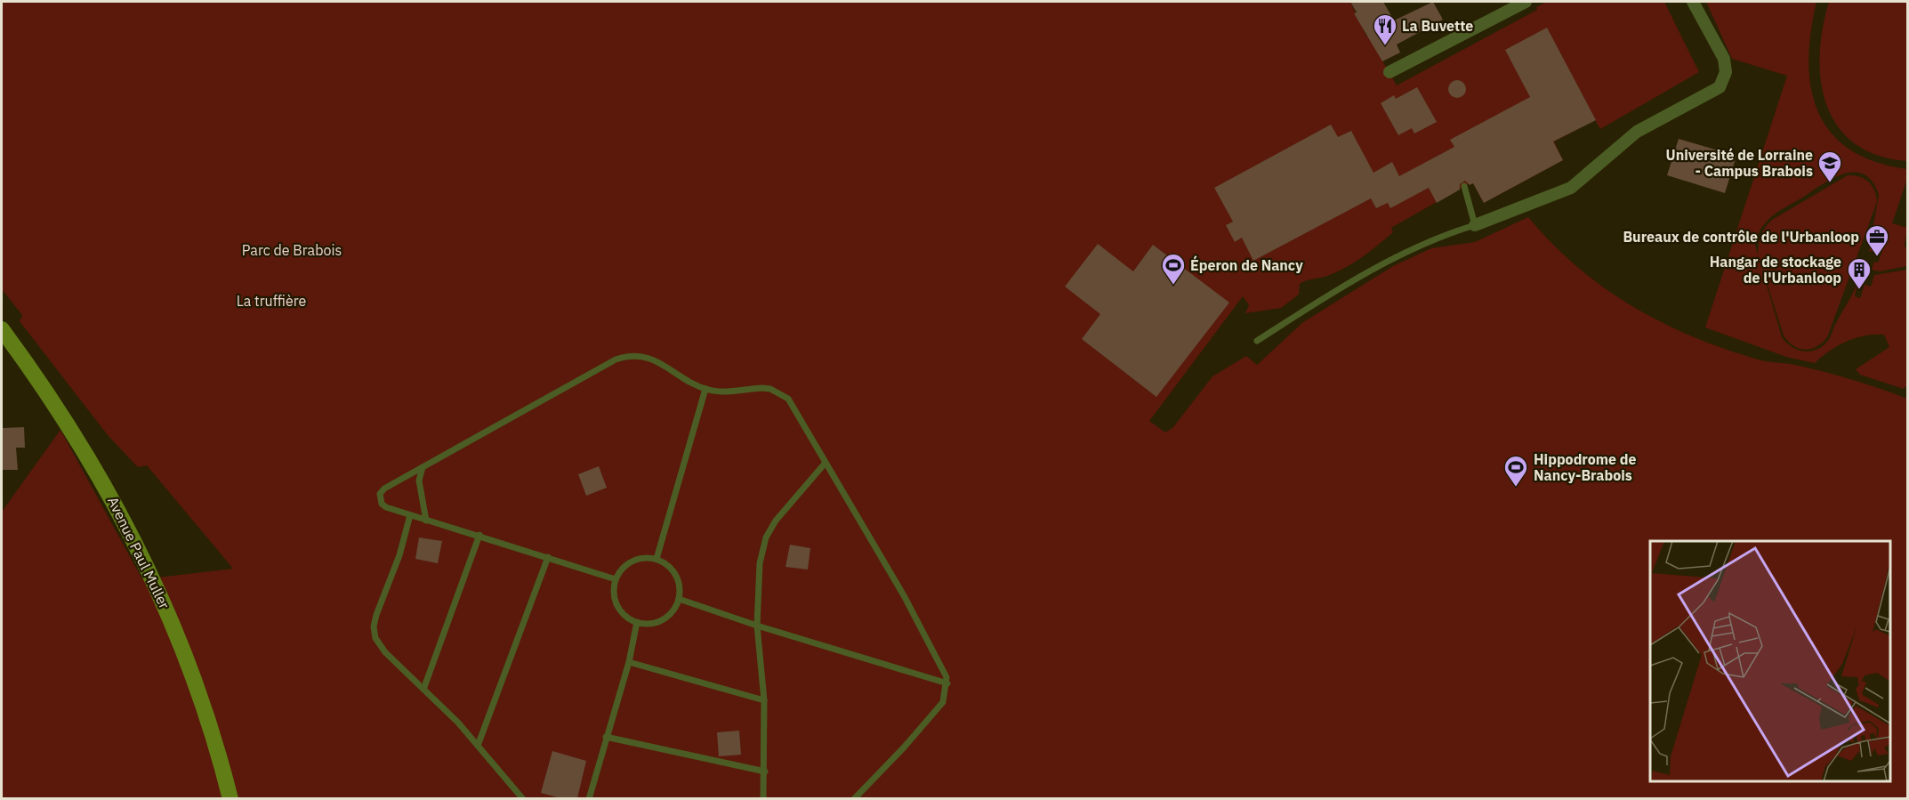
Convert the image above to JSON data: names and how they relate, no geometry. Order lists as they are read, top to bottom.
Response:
{
  "streets": {
    "main road": ["Avenue Paul Muller"]
  },
  "parks": ["Parc de Brabois", "La truffière"],
  "places": {
    "restaurant": ["La Buvette"],
    "school or university": ["Université de Lorraine - Campus Brabois"],
    "office": ["Bureaux de contrôle de l'Urbanloop"],
    "sports": ["Éperon de Nancy", "Hippodrome de Nancy-Brabois"],
    "building": ["Hangar de stockage de l'Urbanloop"]
  }
}
